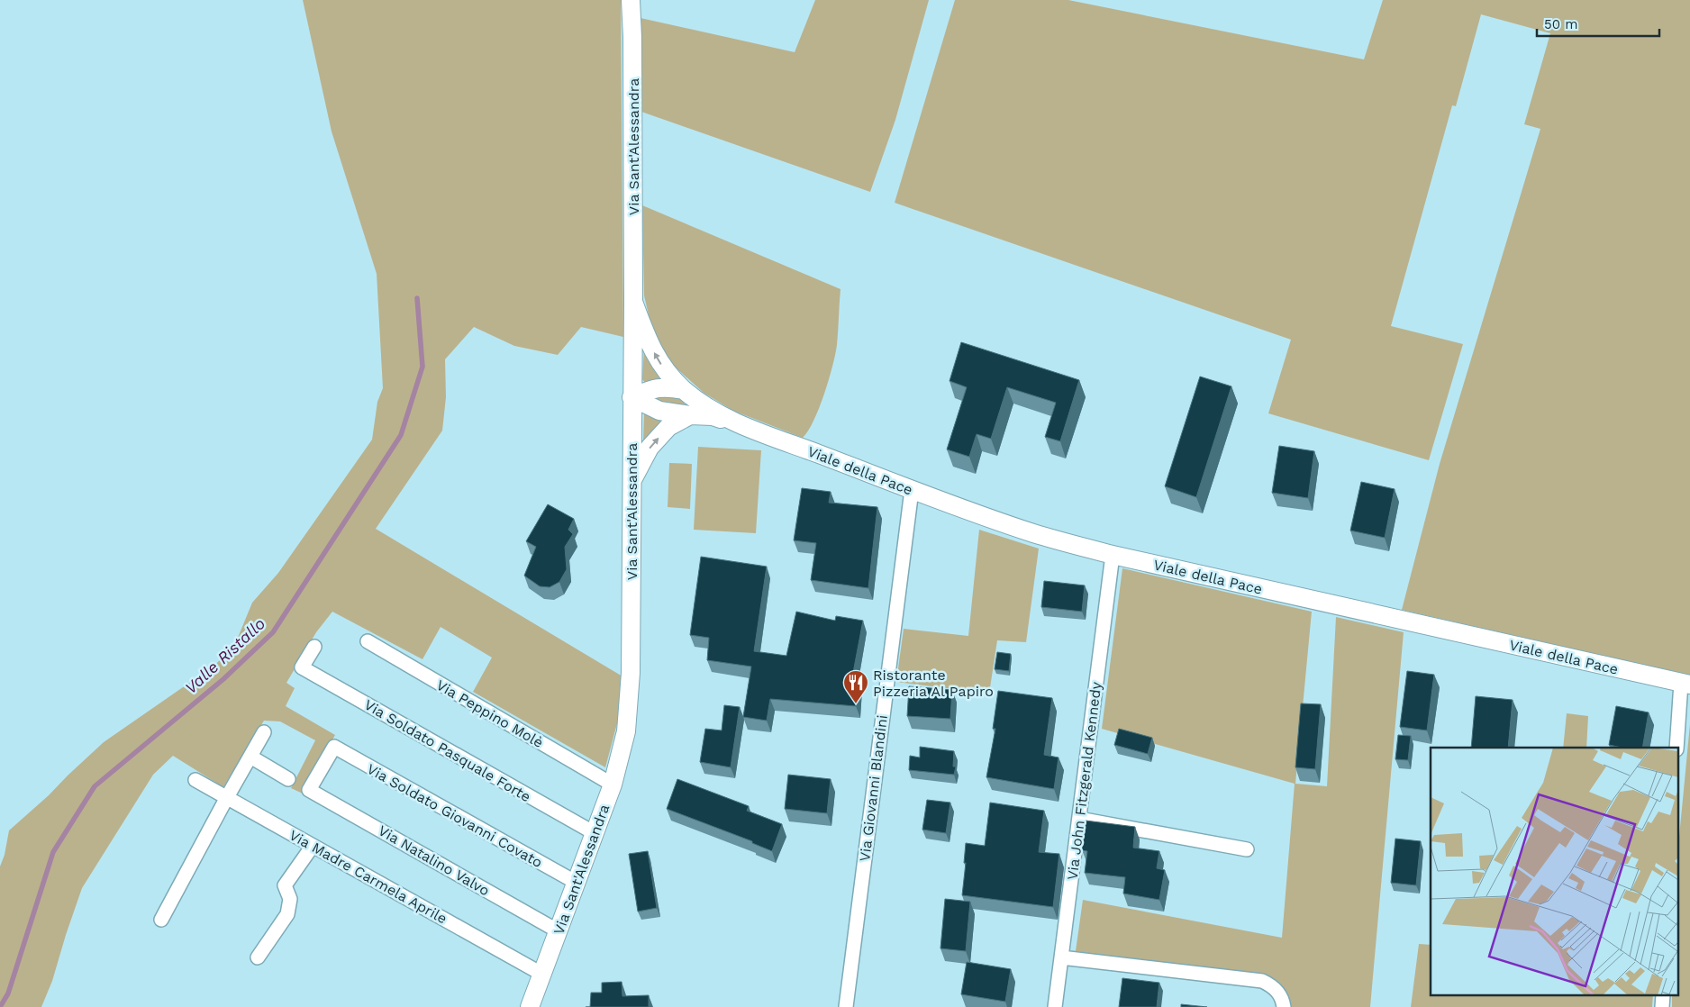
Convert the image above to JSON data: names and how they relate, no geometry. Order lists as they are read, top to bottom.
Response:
{
  "streets": {
    "street": [
      "Via Sant'Alessandra",
      "Viale della Pace",
      "Via Peppino Molè",
      "Via Soldato Pasquale Forte",
      "Via John Fitzgerald Kennedy",
      "Via Giovanni Blandini",
      "Via Soldato Giovanni Covato",
      "Via Natalino Valvo",
      "Via Madre Carmela Aprile"
    ]
  },
  "crossings": [
    ["Via Sant'Alessandra", "Via Peppino Molè"],
    ["Via Sant'Alessandra", "Via Soldato Pasquale Forte"],
    ["Via Sant'Alessandra", "Via Soldato Giovanni Covato"],
    ["Via Sant'Alessandra", "Via Natalino Valvo"],
    ["Via Sant'Alessandra", "Via Madre Carmela Aprile"],
    ["Viale della Pace", "Via John Fitzgerald Kennedy"],
    ["Viale della Pace", "Via Giovanni Blandini"],
    ["Via Soldato Giovanni Covato", "Via Natalino Valvo"]
  ],
  "water": ["Valle Ristallo"],
  "places": {
    "restaurant": ["Ristorante Pizzeria Al Papiro"]
  },
  "scale_bar": "50 m"
}
